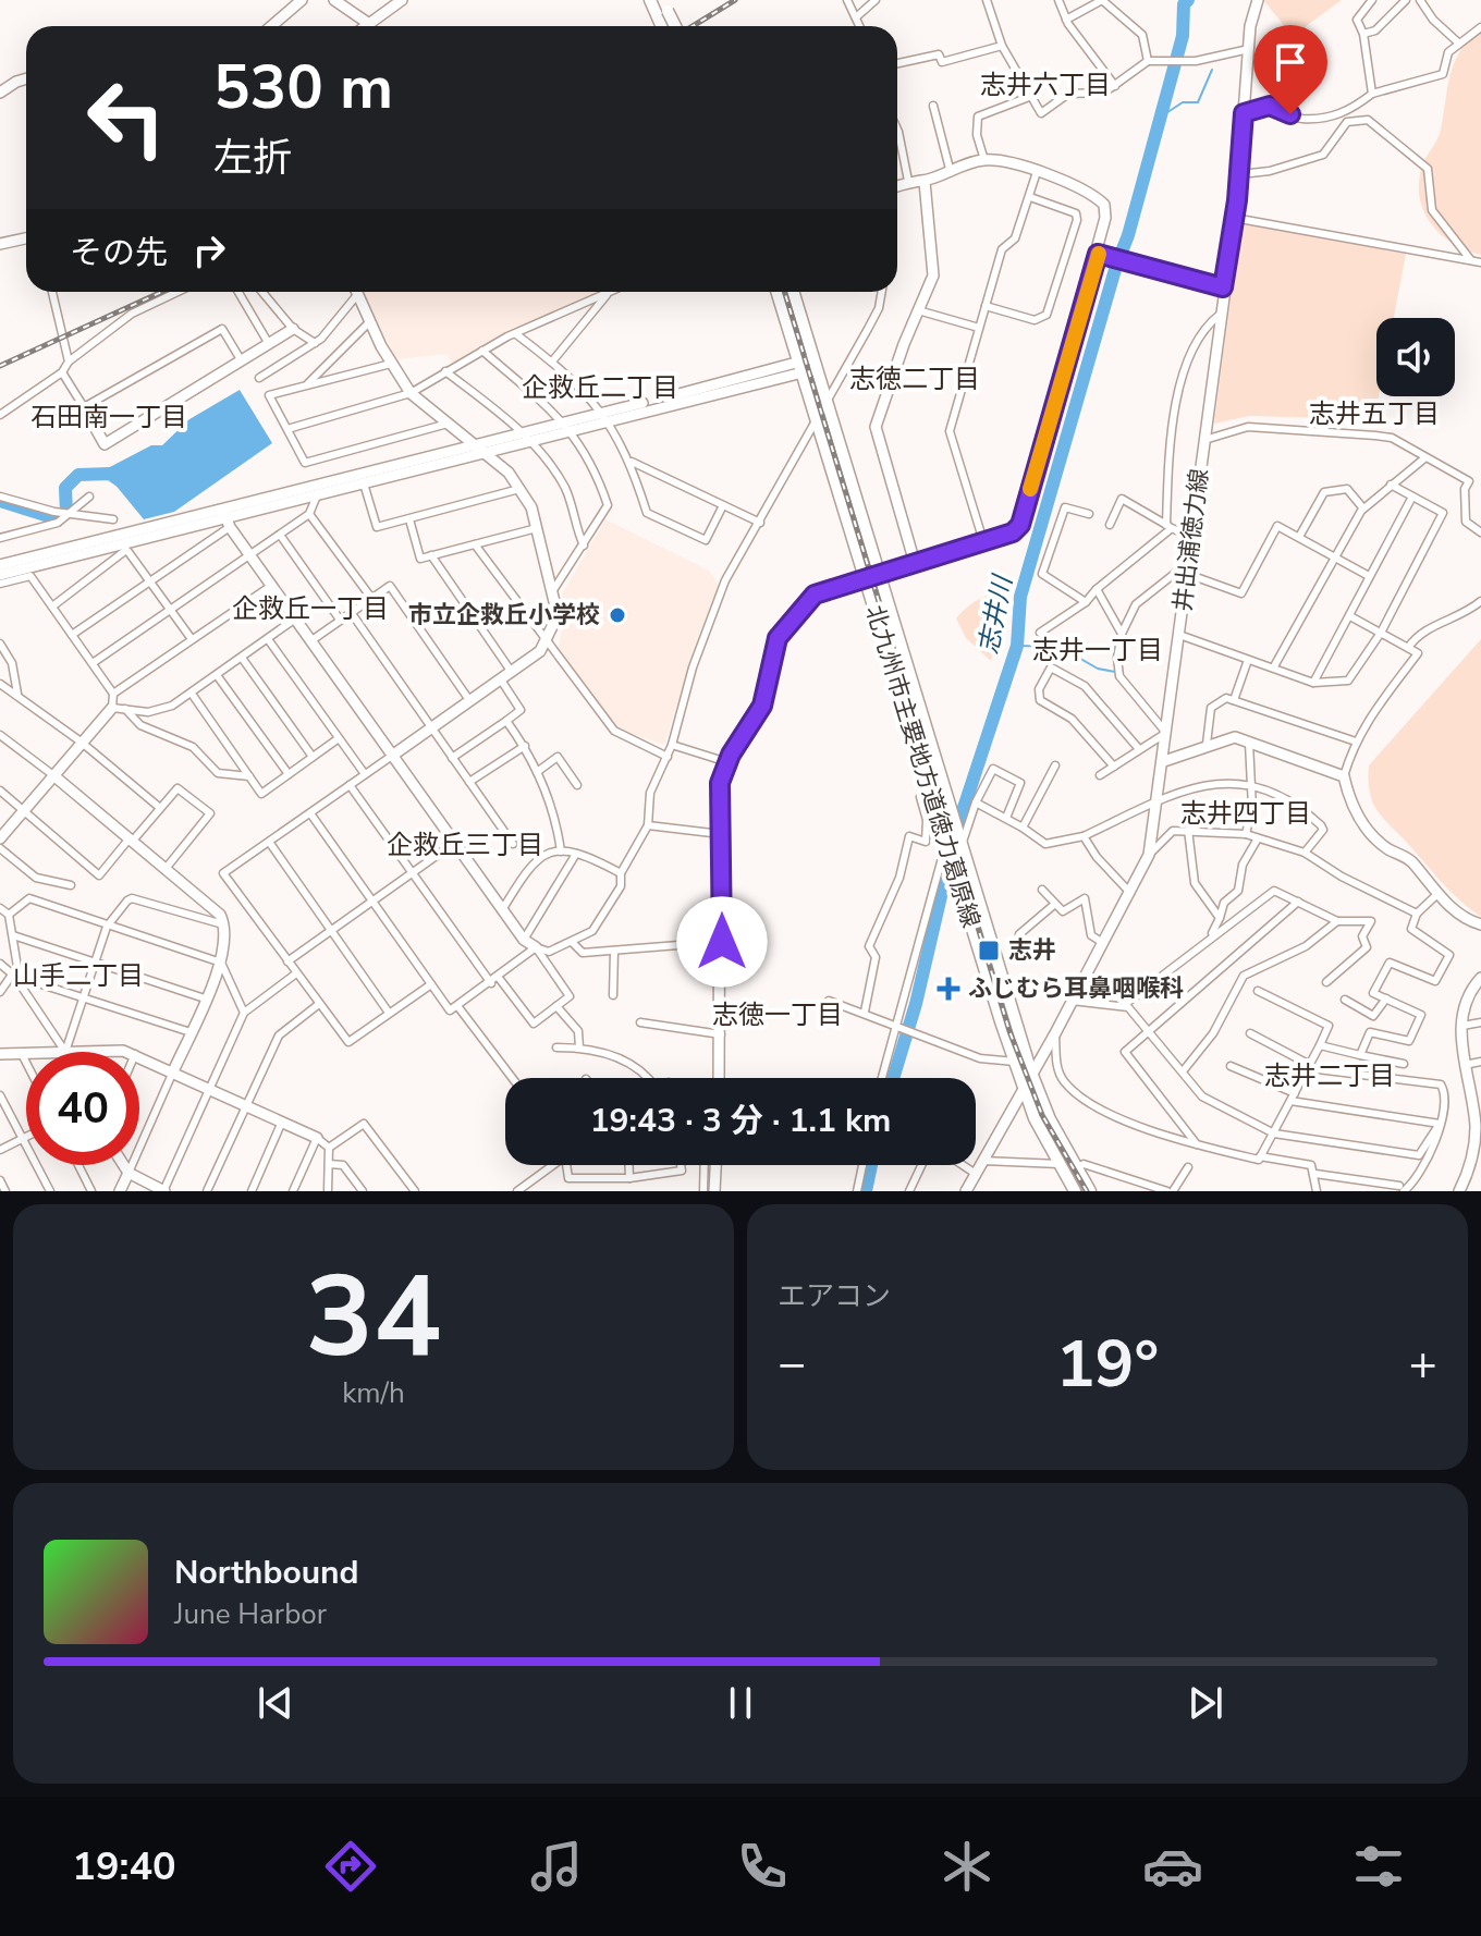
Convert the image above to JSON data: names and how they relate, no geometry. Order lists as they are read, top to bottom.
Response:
{
  "streets": {
    "main road": ["北九州市主要地方道徳力葛原線"],
    "street": ["井出浦徳力線"]
  },
  "crossings": [
    ["井出浦徳力線", "北九州市主要地方道徳力葛原線"]
  ],
  "districts": [
    "志井六丁目",
    "志徳二丁目",
    "企救丘二丁目",
    "志井五丁目",
    "石田南一丁目",
    "企救丘一丁目",
    "志井一丁目",
    "志井四丁目",
    "企救丘三丁目",
    "山手二丁目",
    "志徳一丁目",
    "志井二丁目"
  ],
  "water": ["志井川"],
  "places": {
    "other": ["市立企救丘小学校"],
    "transit": ["志井"],
    "health": ["ふじむら耳鼻咽喉科"]
  },
  "page": {
    "turn": ["530 m", "左折"],
    "then": "その先",
    "limit": "40",
    "trip": "19:43 · 3 分 · 1.1 km",
    "tile": [
      ["34", "km/h"],
      "エアコン"
    ],
    "heat": ["−", "19°", "+"],
    "song": ["Northbound", "June Harbor"],
    "tabs": "19:40"
  }
}
